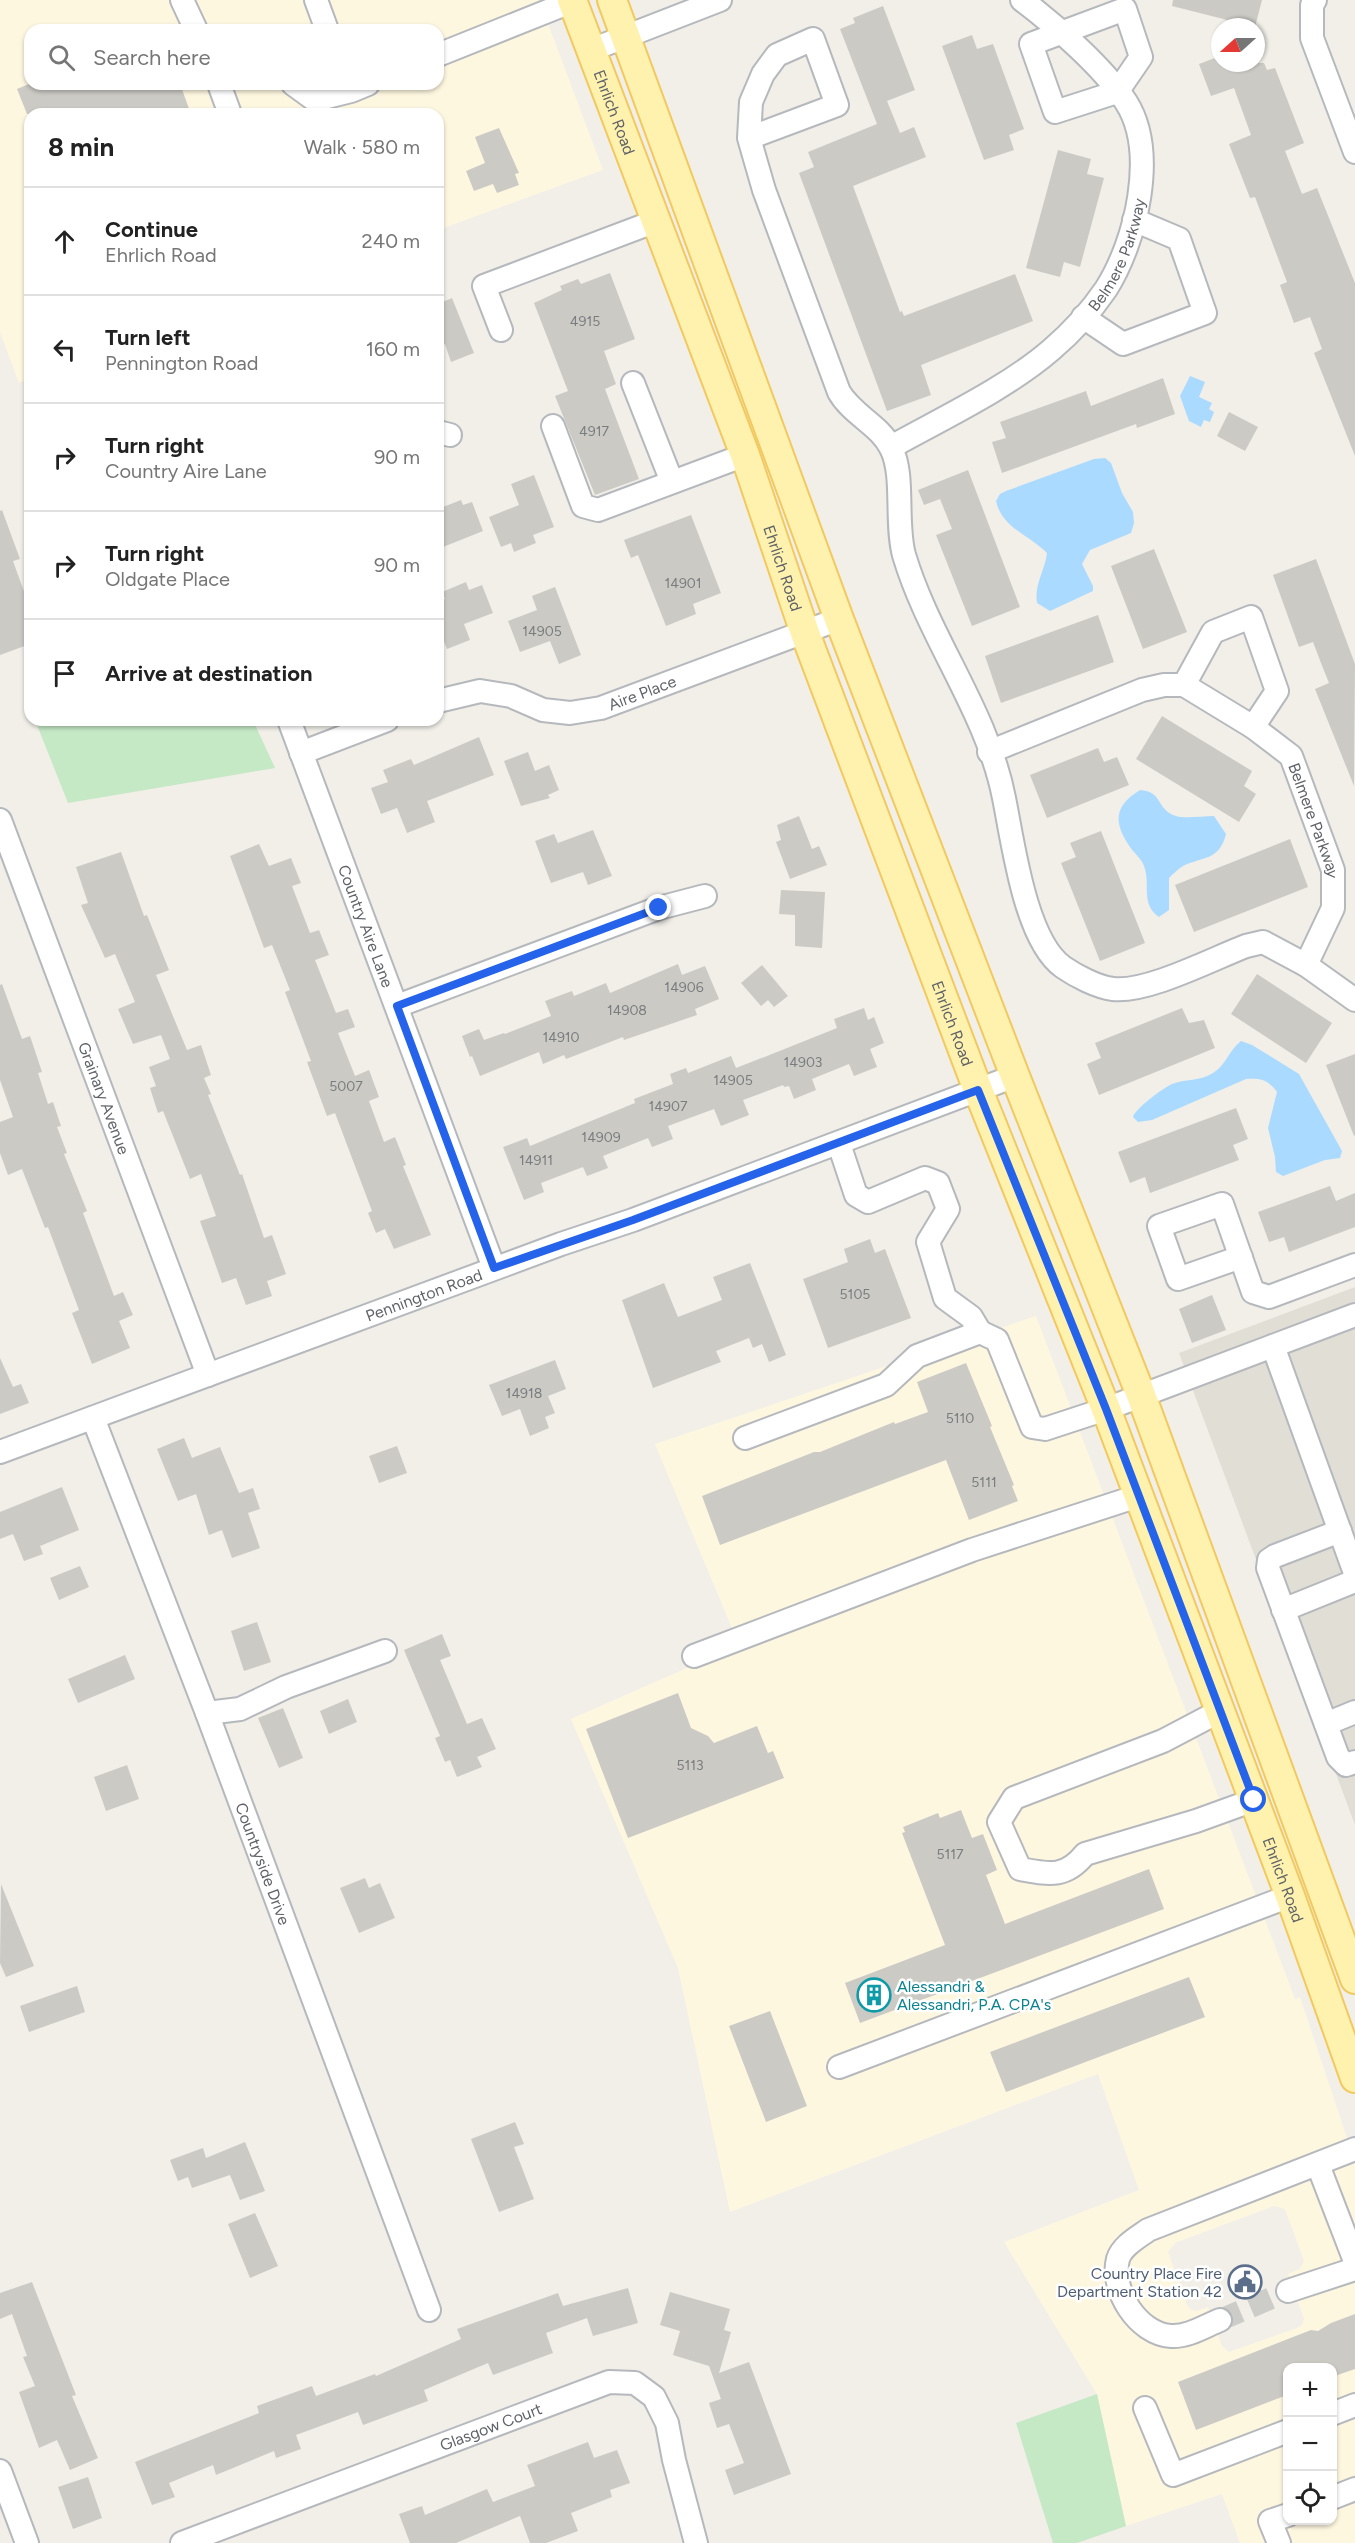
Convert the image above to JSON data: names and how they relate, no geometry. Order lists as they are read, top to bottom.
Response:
{
  "streets": {
    "main road": ["Ehrlich Road"],
    "street": [
      "Belmere Parkway",
      "Aire Place",
      "Country Aire Lane",
      "Grainary Avenue",
      "Pennington Road",
      "Countryside Drive",
      "Glasgow Court"
    ]
  },
  "crossings": [
    ["Ehrlich Road", "Aire Place"],
    ["Ehrlich Road", "Pennington Road"],
    ["Country Aire Lane", "Pennington Road"],
    ["Grainary Avenue", "Pennington Road"],
    ["Pennington Road", "Countryside Drive"]
  ],
  "places": {
    "building": ["Alessandri & Alessandri, P.A. CPA's"],
    "public building": ["Country Place Fire Department Station 42"]
  },
  "house_numbers": [
    "4915",
    "4917",
    "14901",
    "14905",
    "14906",
    "14908",
    "14910",
    "14903",
    "14905",
    "5007",
    "14907",
    "14909",
    "14911",
    "5105",
    "14918",
    "5110",
    "5111",
    "5113",
    "5117"
  ],
  "north": "left",
  "page": {
    "search": "Search here",
    "heading": ["8 min", "Walk · 580 m"],
    "list": [
      ["Continue", "Ehrlich Road", "240 m"],
      ["Turn left", "Pennington Road", "160 m"],
      ["Turn right", "Country Aire Lane", "90 m"],
      ["Turn right", "Oldgate Place", "90 m"],
      "Arrive at destination"
    ],
    "map_buttons": ["+", "−"]
  }
}
